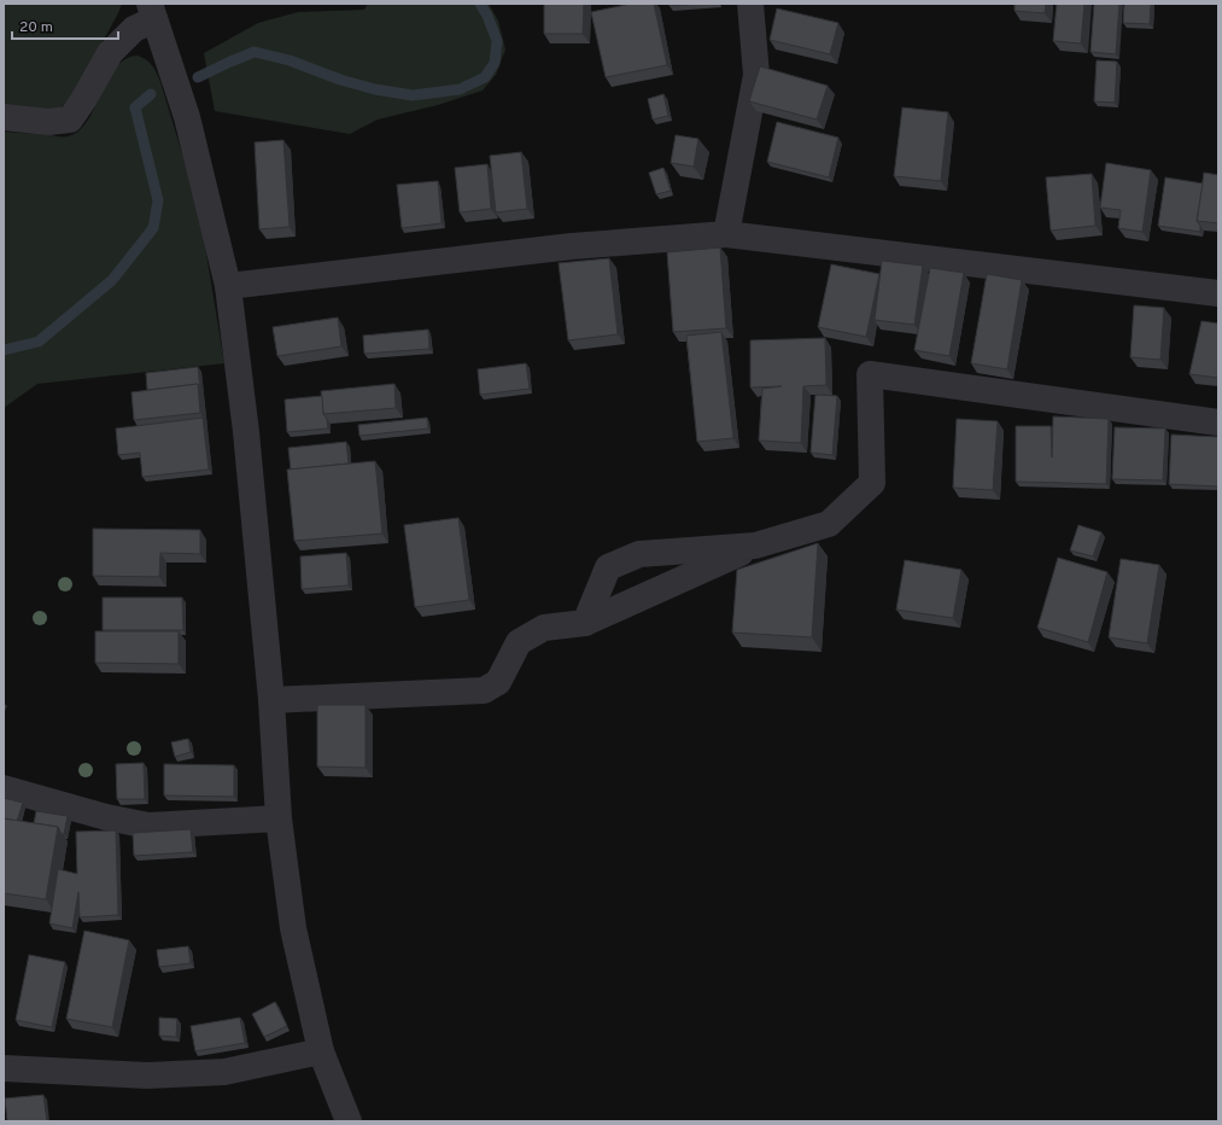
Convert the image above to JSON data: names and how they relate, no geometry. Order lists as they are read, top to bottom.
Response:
{
  "scale_bar": "20 m"
}
